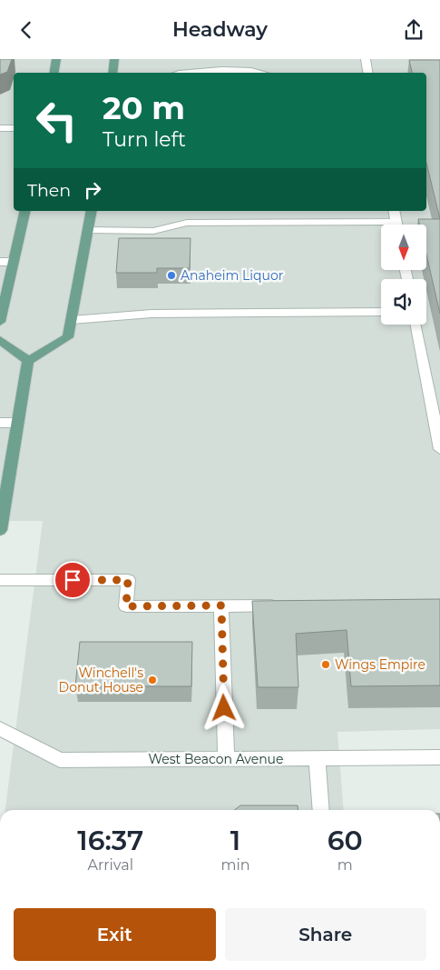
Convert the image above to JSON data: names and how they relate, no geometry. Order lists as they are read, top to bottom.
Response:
{
  "streets": {
    "street": ["West Beacon Avenue"]
  },
  "places": ["Anaheim Liquor", "Wings Empire", "Winchell's Donut House"],
  "north": "bottom",
  "page": {
    "header": "Headway",
    "turn": ["20 m", "Turn left"],
    "then": "Then",
    "eta": [
      "16:37",
      "Arrival",
      "1",
      "min",
      "60",
      "m"
    ],
    "buttons": ["Exit", "Share"]
  }
}
